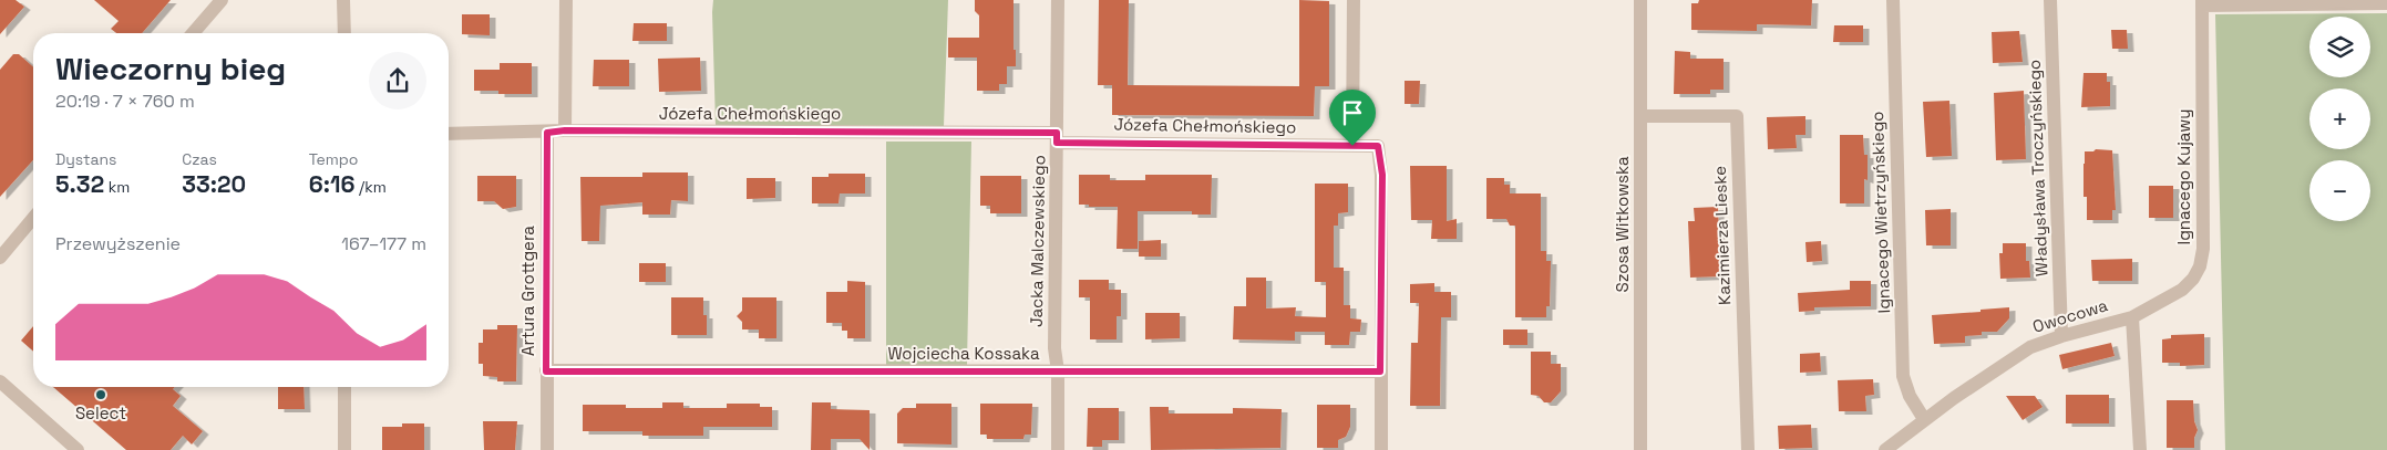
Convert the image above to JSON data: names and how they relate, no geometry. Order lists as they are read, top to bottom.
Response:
{
  "streets": {
    "street": [
      "Józefa Chełmońskiego",
      "Władysława Troczyńskiego",
      "Ignacego Kujawy",
      "Ignacego Wietrzyńskiego",
      "Szosa Witkowska",
      "Kazimierza Lieske",
      "Jacka Malczewskiego",
      "Artura Grottgera",
      "Owocowa",
      "Wojciecha Kossaka"
    ]
  },
  "crossings": [
    ["Józefa Chełmońskiego", "Jacka Malczewskiego"],
    ["Józefa Chełmońskiego", "Artura Grottgera"],
    ["Józefa Chełmońskiego", "Wojciecha Kossaka"],
    ["Władysława Troczyńskiego", "Owocowa"],
    ["Ignacego Kujawy", "Owocowa"],
    ["Ignacego Wietrzyńskiego", "Owocowa"],
    ["Szosa Witkowska", "Kazimierza Lieske"],
    ["Jacka Malczewskiego", "Wojciecha Kossaka"],
    ["Artura Grottgera", "Wojciecha Kossaka"]
  ],
  "places": ["Select"],
  "page": {
    "map_buttons": ["+", "−"],
    "heading": ["Wieczorny bieg", "20:19 · 7 × 760 m"],
    "stats": [
      ["Dystans", "5.32 km"],
      ["Czas", "33:20"],
      ["Tempo", "6:16 /km"]
    ],
    "chart": ["Przewyższenie", "167–177 m"]
  }
}
